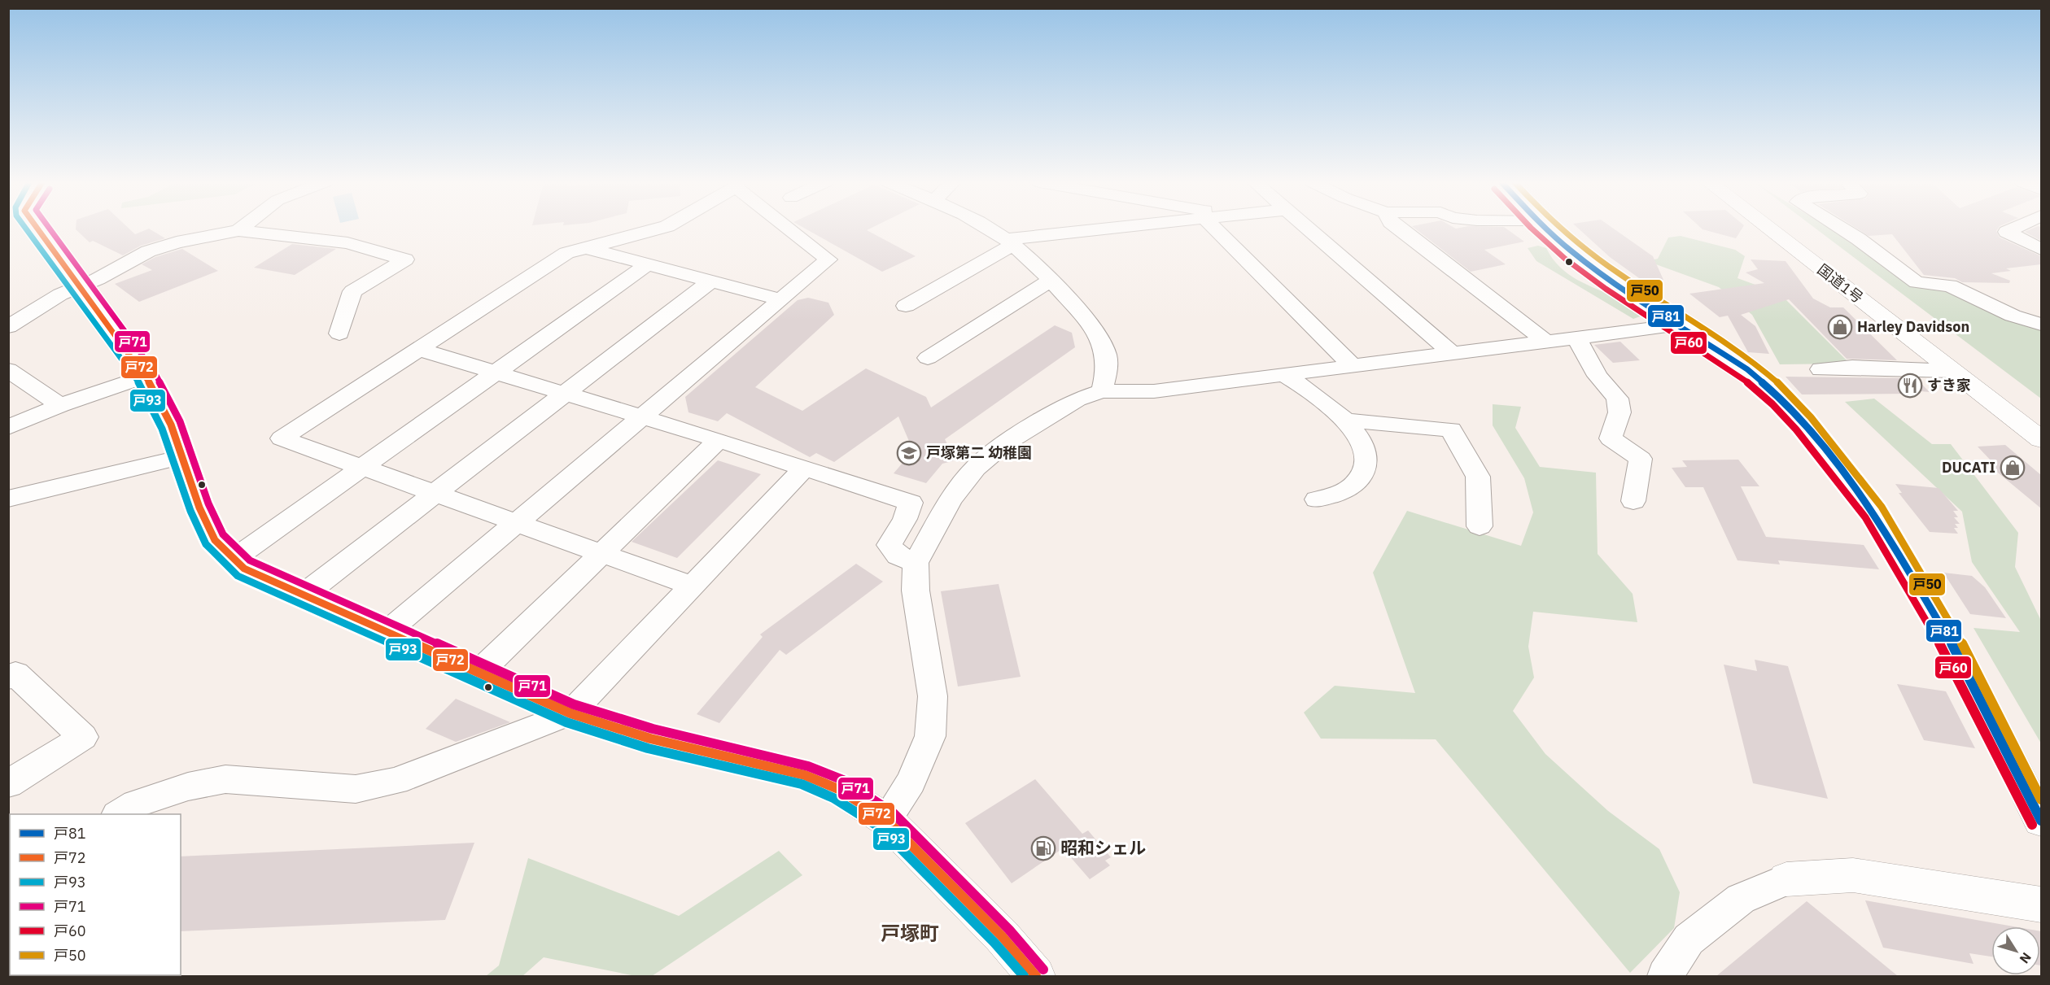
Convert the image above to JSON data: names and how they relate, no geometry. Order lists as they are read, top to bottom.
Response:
{
  "streets": {
    "main road": ["国道1号"]
  },
  "districts": ["戸塚町"],
  "places": {
    "shop": ["Harley Davidson", "DUCATI"],
    "restaurant": ["すき家"],
    "school or university": ["戸塚第二 幼稚園"],
    "fuel station": ["昭和シェル"]
  },
  "lines": [
    "transit line 戸81",
    "transit line 戸72",
    "transit line 戸93",
    "transit line 戸71",
    "transit line 戸60",
    "transit line 戸50"
  ],
  "legend": [
    "戸81",
    "戸72",
    "戸93",
    "戸71",
    "戸60",
    "戸50"
  ],
  "north": "bottom right"
}
